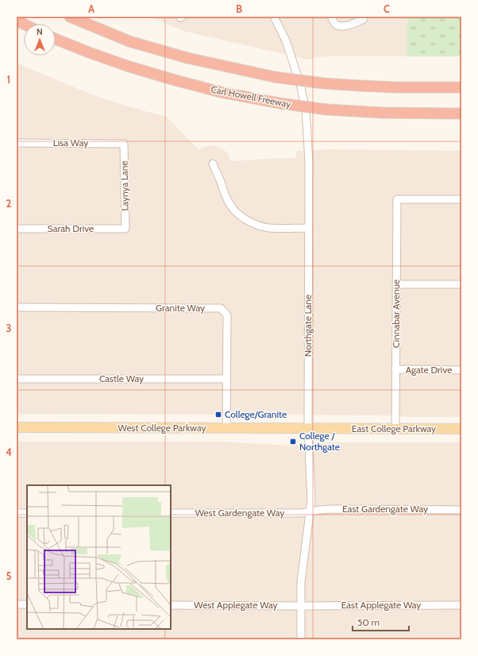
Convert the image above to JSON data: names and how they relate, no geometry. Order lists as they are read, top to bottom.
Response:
{
  "streets": {
    "highway": ["Carl Howell Freeway"],
    "main road": ["West College Parkway", "East College Parkway"],
    "street": [
      "Lisa Way",
      "Laynya Lane",
      "Sarah Drive",
      "Granite Way",
      "Cinnabar Avenue",
      "Northgate Lane",
      "Agate Drive",
      "Castle Way",
      "East Gardengate Way",
      "West Gardengate Way",
      "West Applegate Way",
      "East Applegate Way"
    ]
  },
  "crossings": [
    ["Lisa Way", "Laynya Lane"],
    ["Laynya Lane", "Sarah Drive"],
    ["Granite Way", "Castle Way"],
    ["Granite Way", "West College Parkway"],
    ["Cinnabar Avenue", "Agate Drive"],
    ["Cinnabar Avenue", "East College Parkway"],
    ["Northgate Lane", "West College Parkway"],
    ["Northgate Lane", "East College Parkway"],
    ["Northgate Lane", "East Gardengate Way"],
    ["Northgate Lane", "West Gardengate Way"],
    ["Northgate Lane", "West Applegate Way"],
    ["Northgate Lane", "East Applegate Way"],
    ["West College Parkway", "East College Parkway"],
    ["East Gardengate Way", "West Gardengate Way"],
    ["West Applegate Way", "East Applegate Way"]
  ],
  "places": {
    "transit": ["College/Granite", "College / Northgate"]
  },
  "scale_bar": "50 m",
  "north": "top",
  "grid": {
    "columns": ["A", "B", "C"],
    "rows": [
      "1",
      "2",
      "3",
      "4",
      "5"
    ]
  }
}
